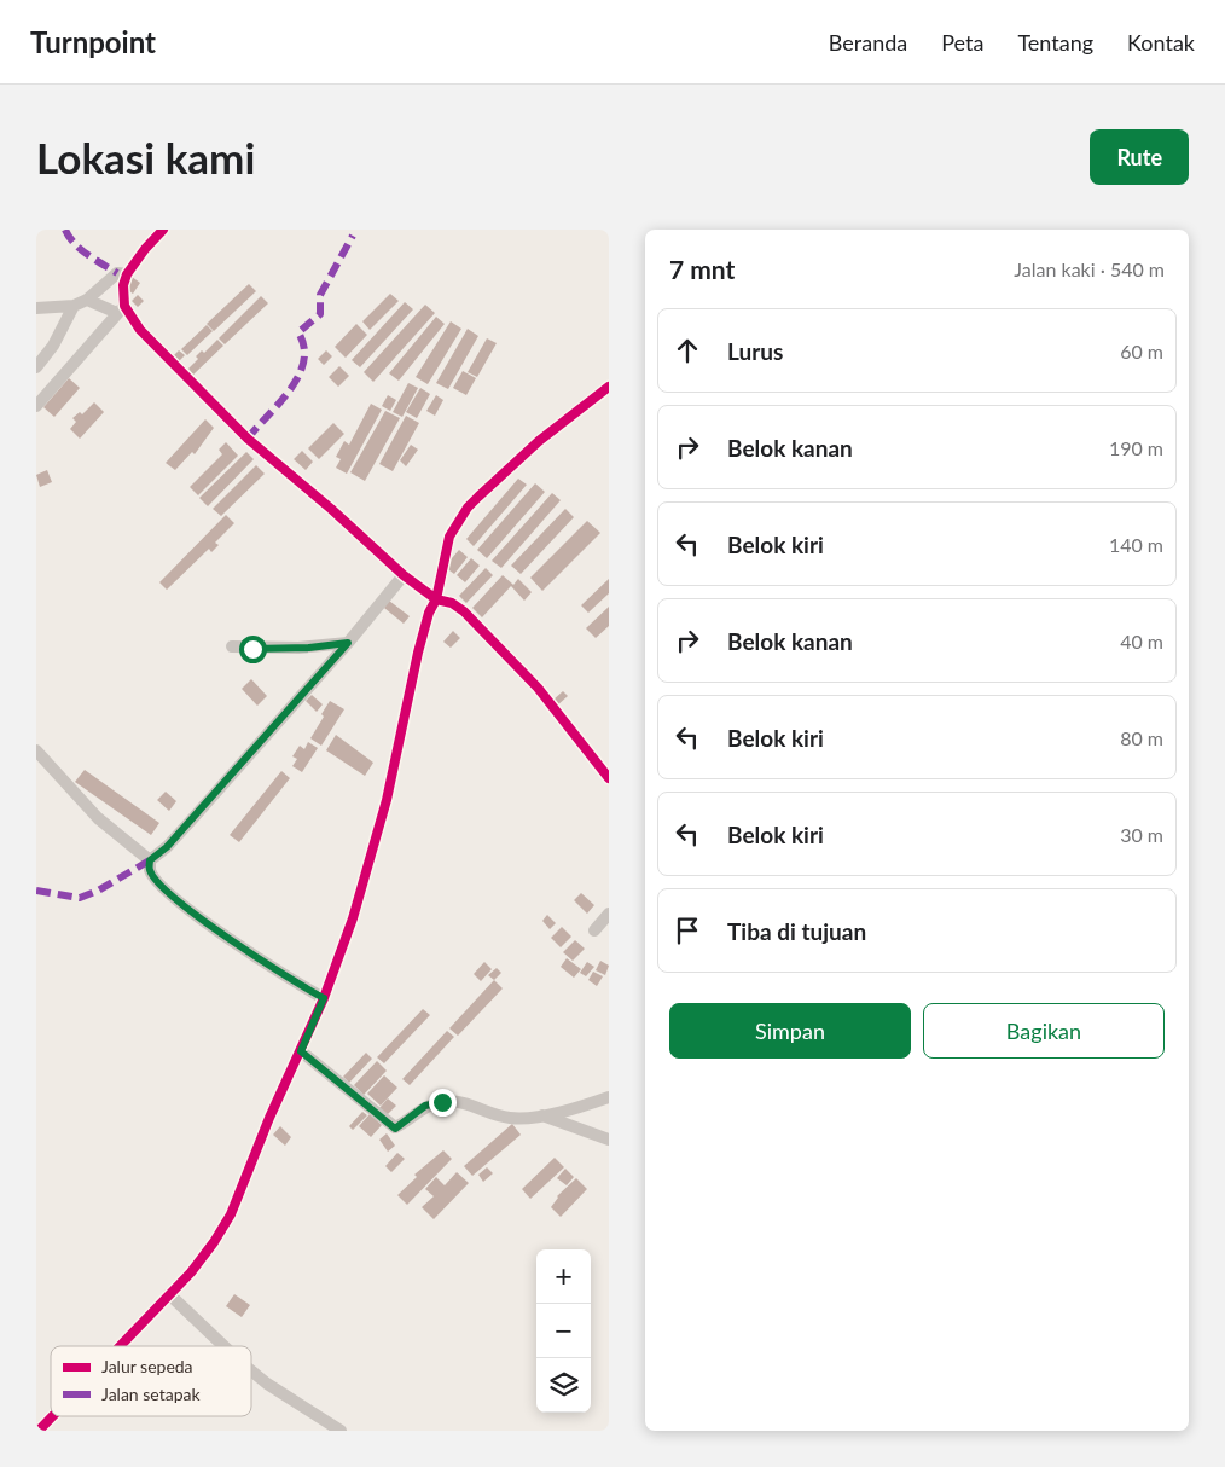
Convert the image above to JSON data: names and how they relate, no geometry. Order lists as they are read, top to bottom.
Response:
{
  "legend": ["Jalur sepeda", "Jalan setapak"],
  "page": {
    "header": "Turnpoint",
    "nav": [
      "Beranda",
      "Peta",
      "Tentang",
      "Kontak"
    ],
    "buttons": [
      "Rute",
      ["Simpan", "Bagikan"]
    ],
    "title": "Lokasi kami",
    "heading": ["7 mnt", "Jalan kaki · 540 m"],
    "list": [
      ["Lurus", "60 m"],
      ["Belok kanan", "190 m"],
      ["Belok kiri", "140 m"],
      ["Belok kanan", "40 m"],
      ["Belok kiri", "80 m"],
      ["Belok kiri", "30 m"],
      "Tiba di tujuan"
    ],
    "map_buttons": ["+", "−"]
  }
}
